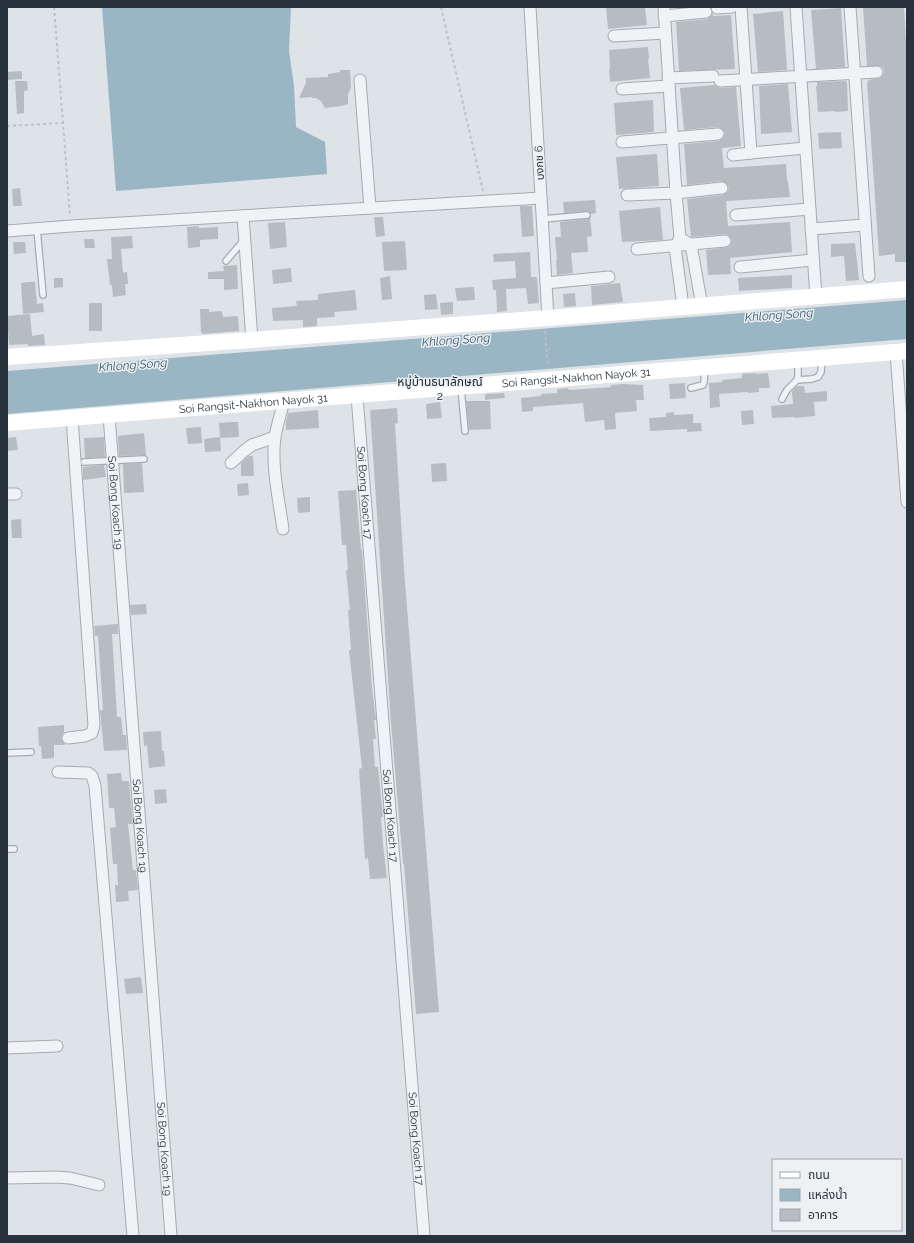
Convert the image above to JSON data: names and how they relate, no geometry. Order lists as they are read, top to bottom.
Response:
{
  "streets": {
    "street": [
      "บงกช 6",
      "Soi Rangsit-Nakhon Nayok 31",
      "Soi Bong Koach 17",
      "Soi Bong Koach 19"
    ]
  },
  "crossings": [
    ["Soi Rangsit-Nakhon Nayok 31", "Soi Bong Koach 17"],
    ["Soi Rangsit-Nakhon Nayok 31", "Soi Bong Koach 19"]
  ],
  "districts": ["หมู่บ้านธนาลักษณ์ 2"],
  "water": ["Khlong Song"],
  "legend": ["ถนน", "แหล่งน้ำ", "อาคาร"]
}
